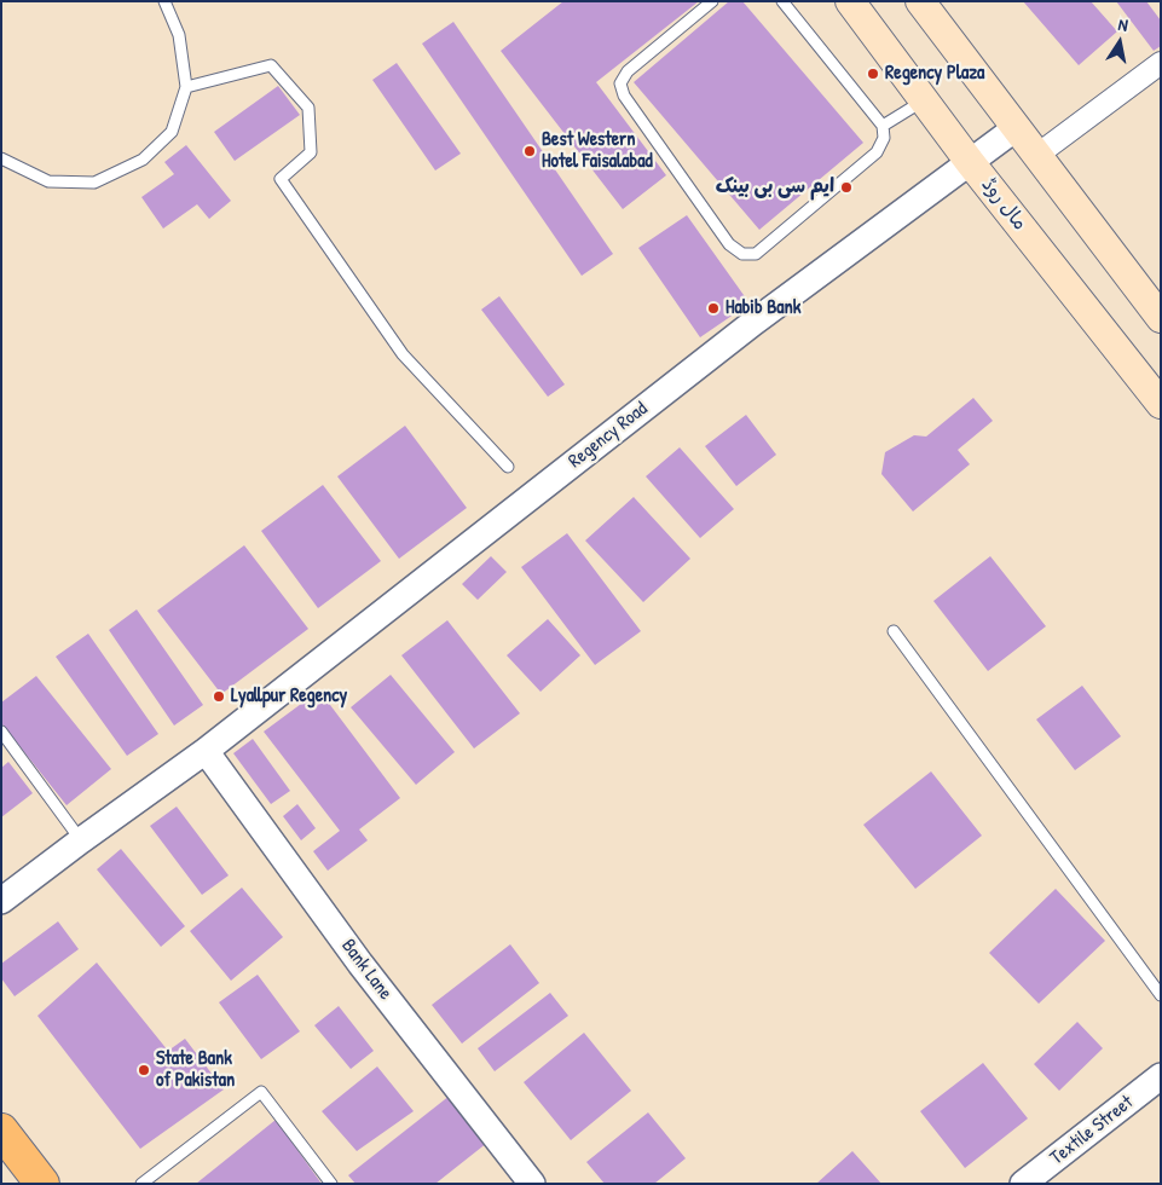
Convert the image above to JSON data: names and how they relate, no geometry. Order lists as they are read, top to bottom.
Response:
{
  "streets": {
    "main road": ["مال روڈ"],
    "street": ["Regency Road", "Bank Lane", "Textile Street"]
  },
  "crossings": [
    ["مال روڈ", "Regency Road"],
    ["Regency Road", "Bank Lane"]
  ],
  "places": [
    "Regency Plaza",
    "Best Western Hotel Faisalabad",
    "ایم سی بی بینک",
    "Habib Bank",
    "Lyallpur Regency",
    "State Bank of Pakistan"
  ],
  "north": "top"
}
